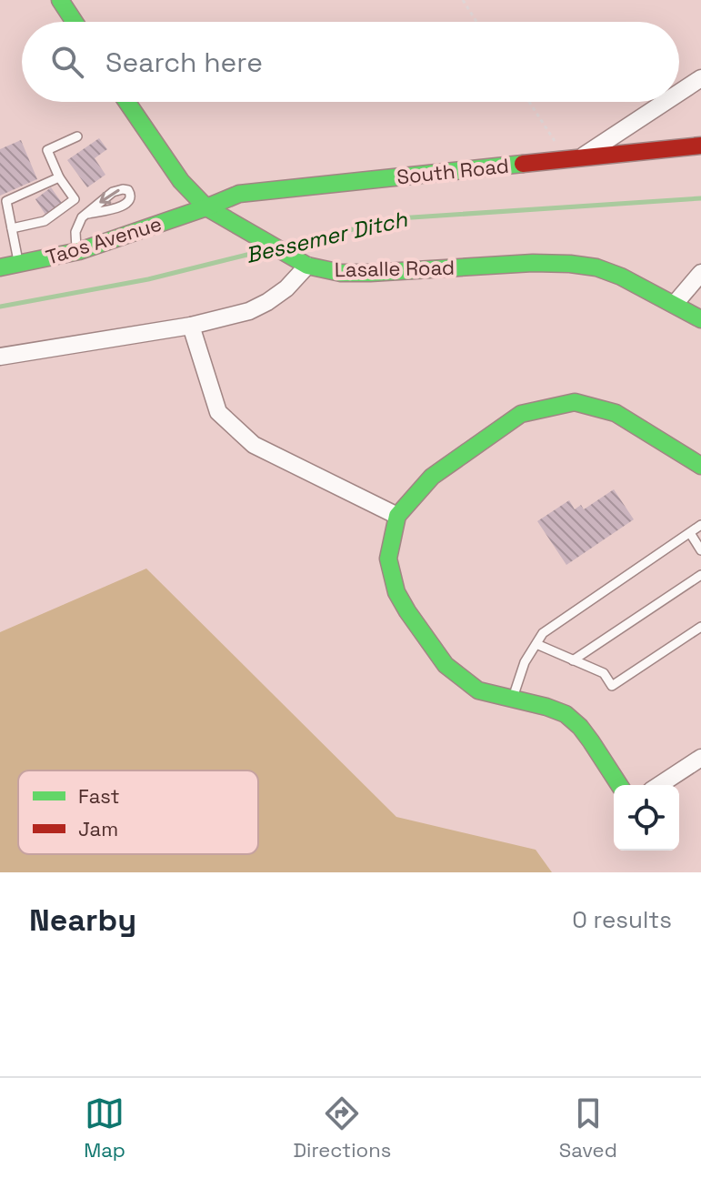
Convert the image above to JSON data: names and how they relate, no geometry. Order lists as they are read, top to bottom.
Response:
{
  "streets": {
    "street": ["South Road", "Taos Avenue", "Lasalle Road"]
  },
  "crossings": [
    ["South Road", "Taos Avenue"]
  ],
  "water": ["Bessemer Ditch"],
  "legend": ["Fast", "Jam"],
  "page": {
    "search": "Search here",
    "heading": ["Nearby", "0 results"],
    "nav": ["Map", "Directions", "Saved"]
  }
}
